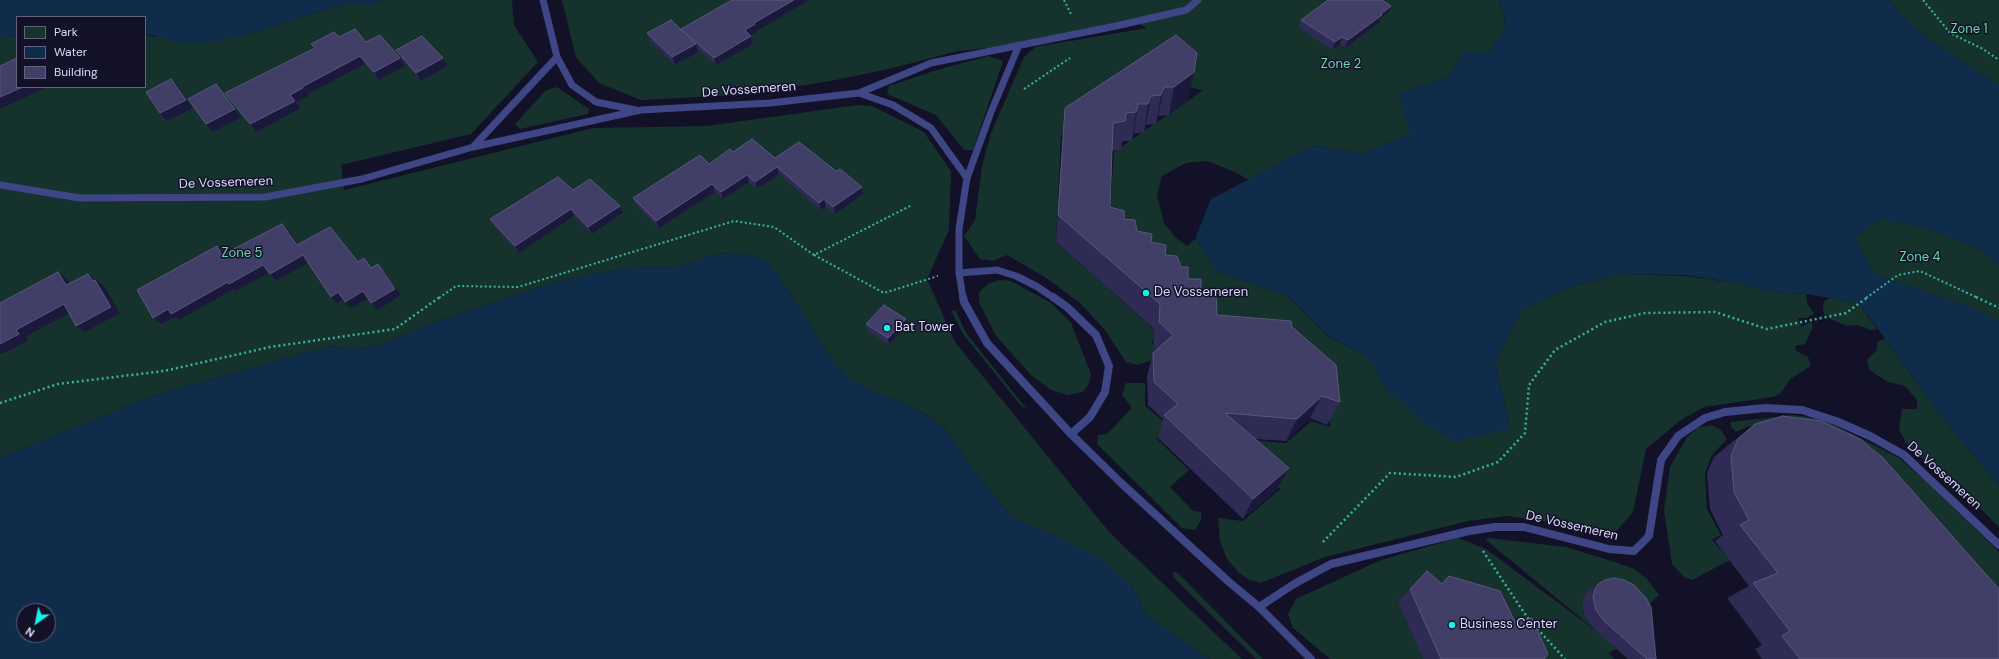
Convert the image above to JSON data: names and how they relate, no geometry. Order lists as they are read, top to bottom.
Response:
{
  "streets": {
    "lane": ["De Vossemeren"]
  },
  "parks": [
    "Zone 1",
    "Zone 2",
    "Zone 5",
    "Zone 4"
  ],
  "places": ["De Vossemeren", "Bat Tower", "Business Center"],
  "legend": ["Park", "Water", "Building"],
  "north": "bottom left"
}
